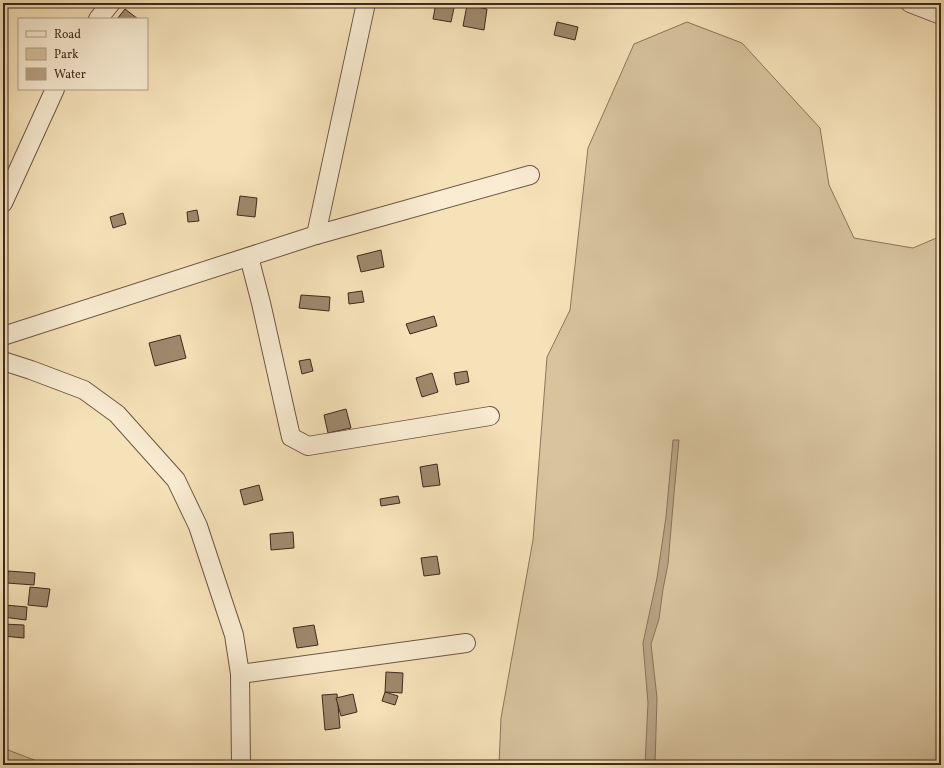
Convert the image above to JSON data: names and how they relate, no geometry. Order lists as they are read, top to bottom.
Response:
{
  "legend": ["Road", "Park", "Water"]
}
